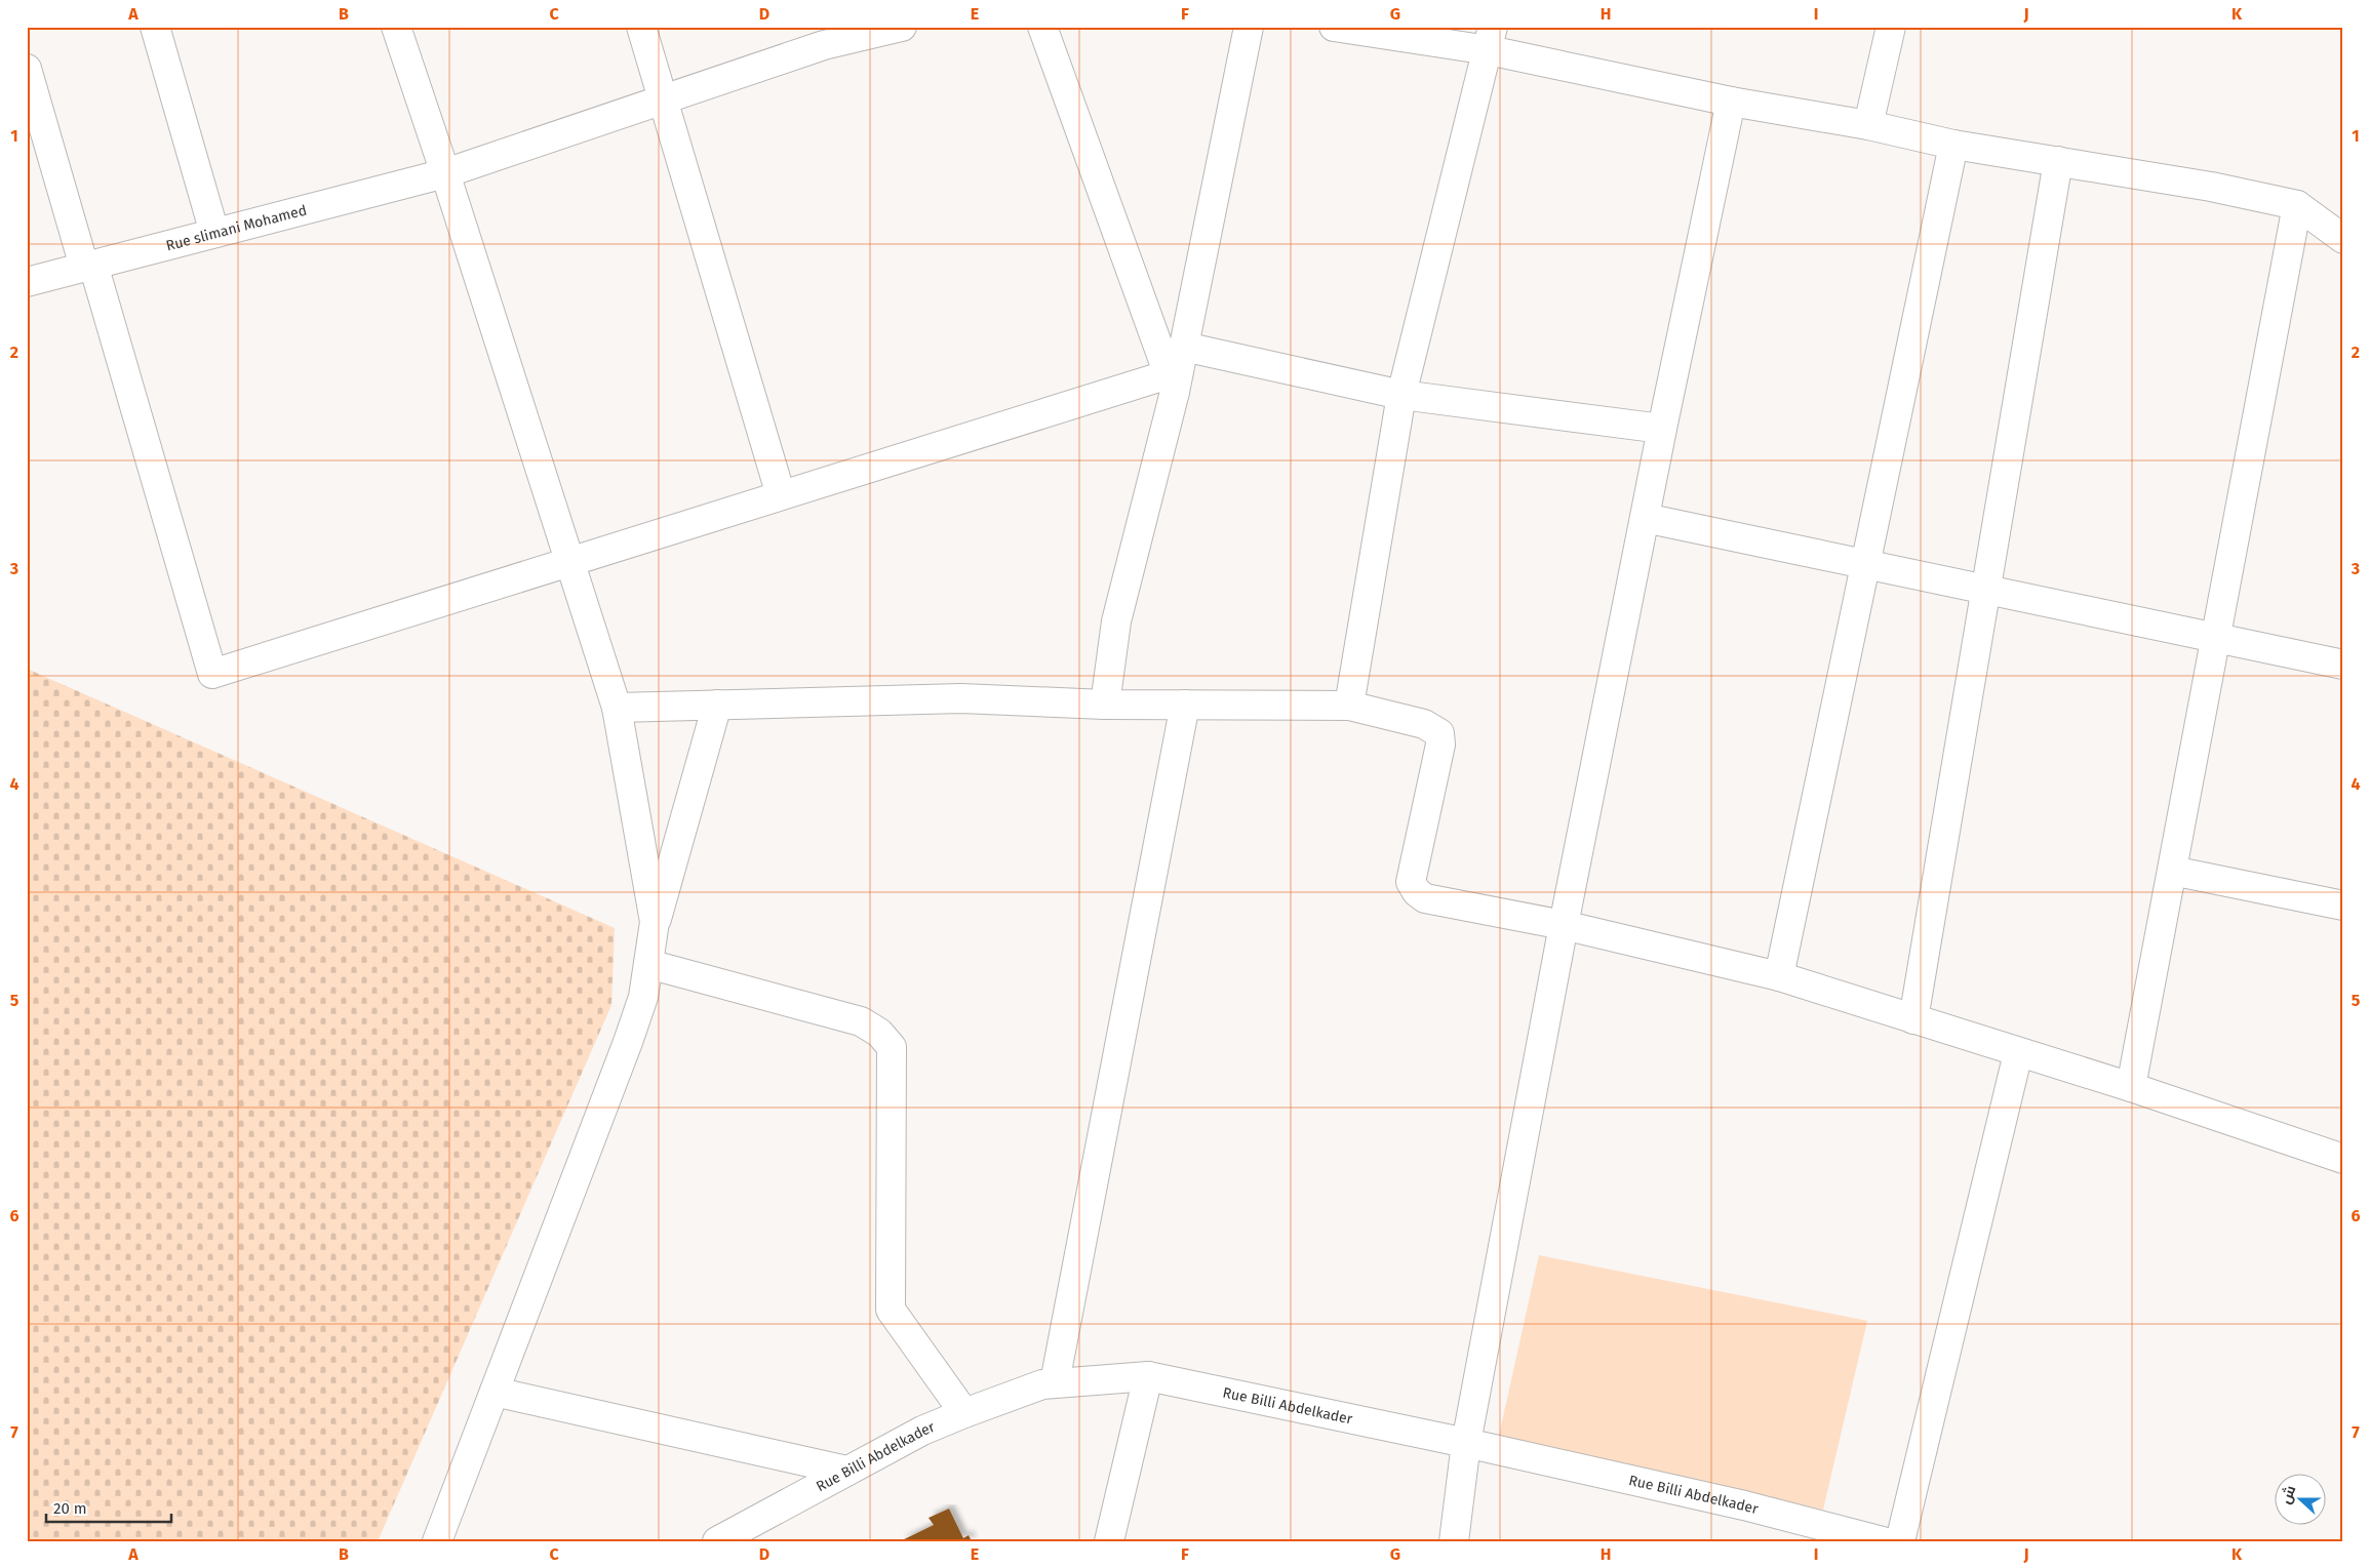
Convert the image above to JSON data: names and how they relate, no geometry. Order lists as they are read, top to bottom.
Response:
{
  "streets": {
    "street": ["Rue slimani Mohamed", "Rue Billi Abdelkader"]
  },
  "scale_bar": "20 m",
  "north": "left",
  "grid": {
    "columns": [
      "A",
      "B",
      "C",
      "D",
      "E",
      "F",
      "G",
      "H",
      "I",
      "J",
      "K"
    ],
    "rows": [
      "1",
      "2",
      "3",
      "4",
      "5",
      "6",
      "7"
    ]
  }
}
